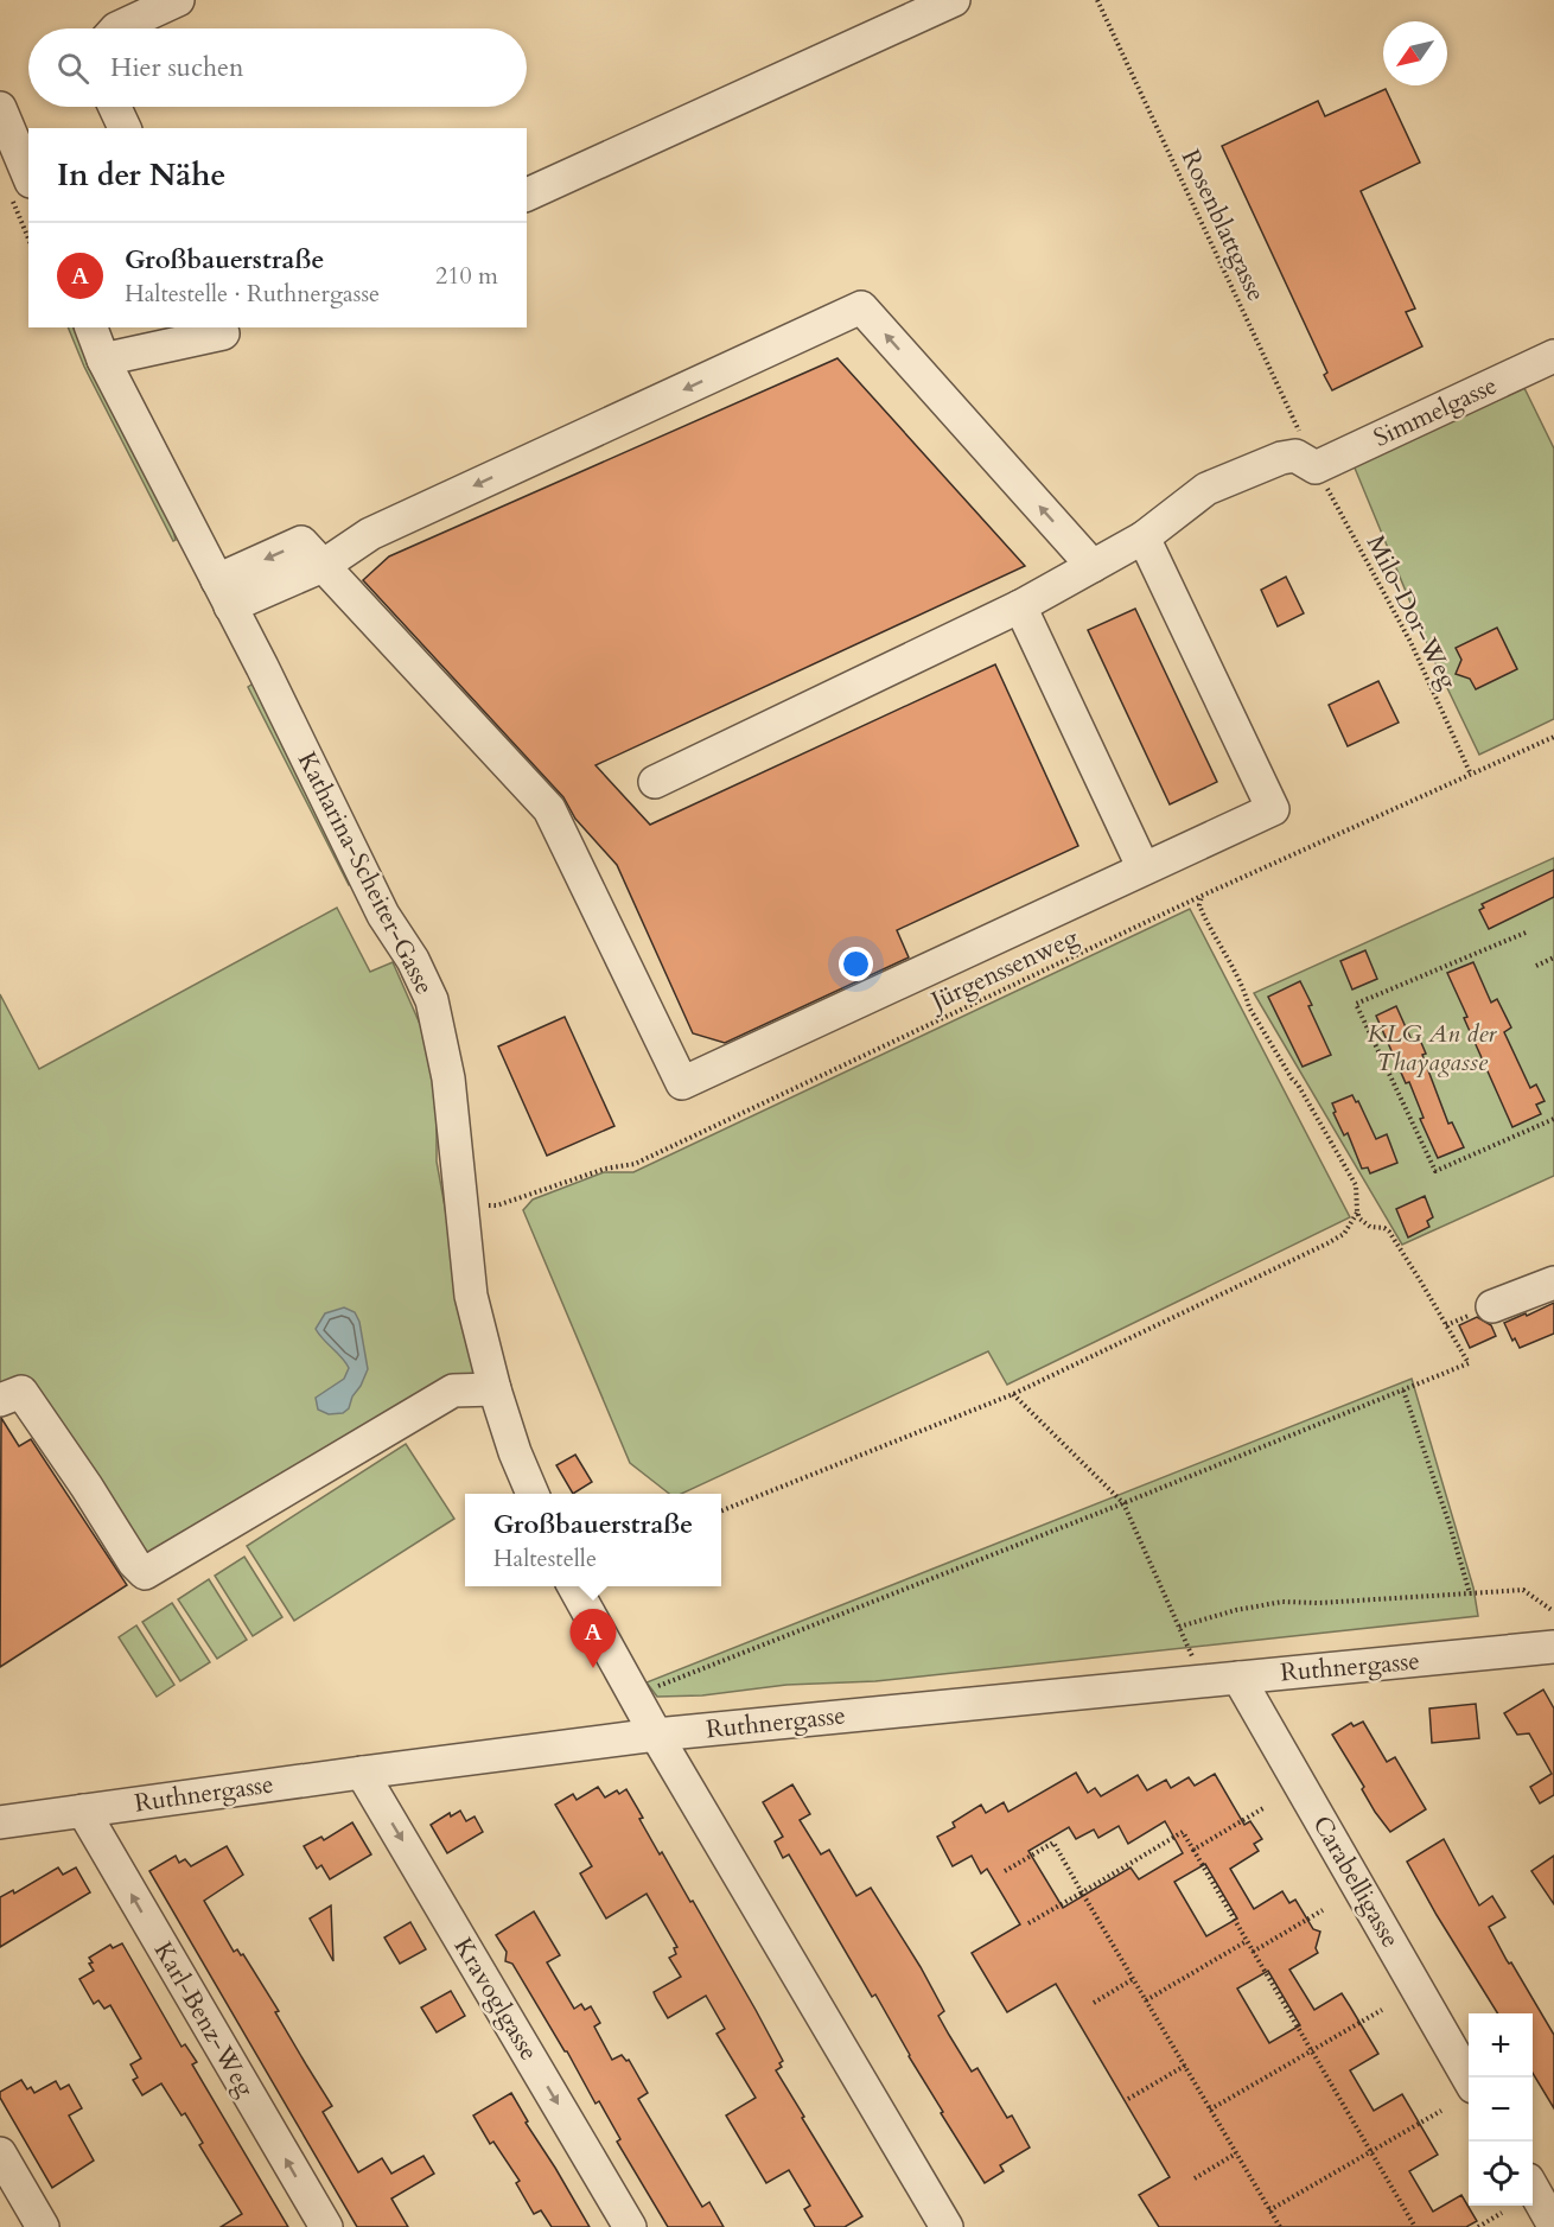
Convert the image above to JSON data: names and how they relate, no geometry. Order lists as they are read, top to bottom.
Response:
{
  "streets": {
    "street": [
      "Simmelgasse",
      "Katharina-Scheiter-Gasse",
      "Ruthnergasse",
      "Carabelligasse",
      "Kravoglgasse",
      "Karl-Benz-Weg"
    ],
    "path": ["Rosenblattgasse", "Milo-Dor-Weg", "Jürgenssenweg"]
  },
  "crossings": [
    ["Rosenblattgasse", "Simmelgasse"],
    ["Rosenblattgasse", "Milo-Dor-Weg"],
    ["Simmelgasse", "Milo-Dor-Weg"],
    ["Milo-Dor-Weg", "Jürgenssenweg"],
    ["Katharina-Scheiter-Gasse", "Jürgenssenweg"],
    ["Ruthnergasse", "Carabelligasse"],
    ["Ruthnergasse", "Kravoglgasse"],
    ["Ruthnergasse", "Karl-Benz-Weg"]
  ],
  "one_way": ["Karl-Benz-Weg"],
  "parks": ["KLG An der Thayagasse"],
  "north": "bottom left",
  "page": {
    "search": "Hier suchen",
    "heading": "In der Nähe",
    "list": [
      {
        "mark": "A",
        "name": "Großbauerstraße",
        "note": "Haltestelle · Ruthnergasse",
        "value": "210 m"
      }
    ],
    "popup": ["Großbauerstraße", "Haltestelle"],
    "pins": "A",
    "map_buttons": ["+", "−"]
  }
}
